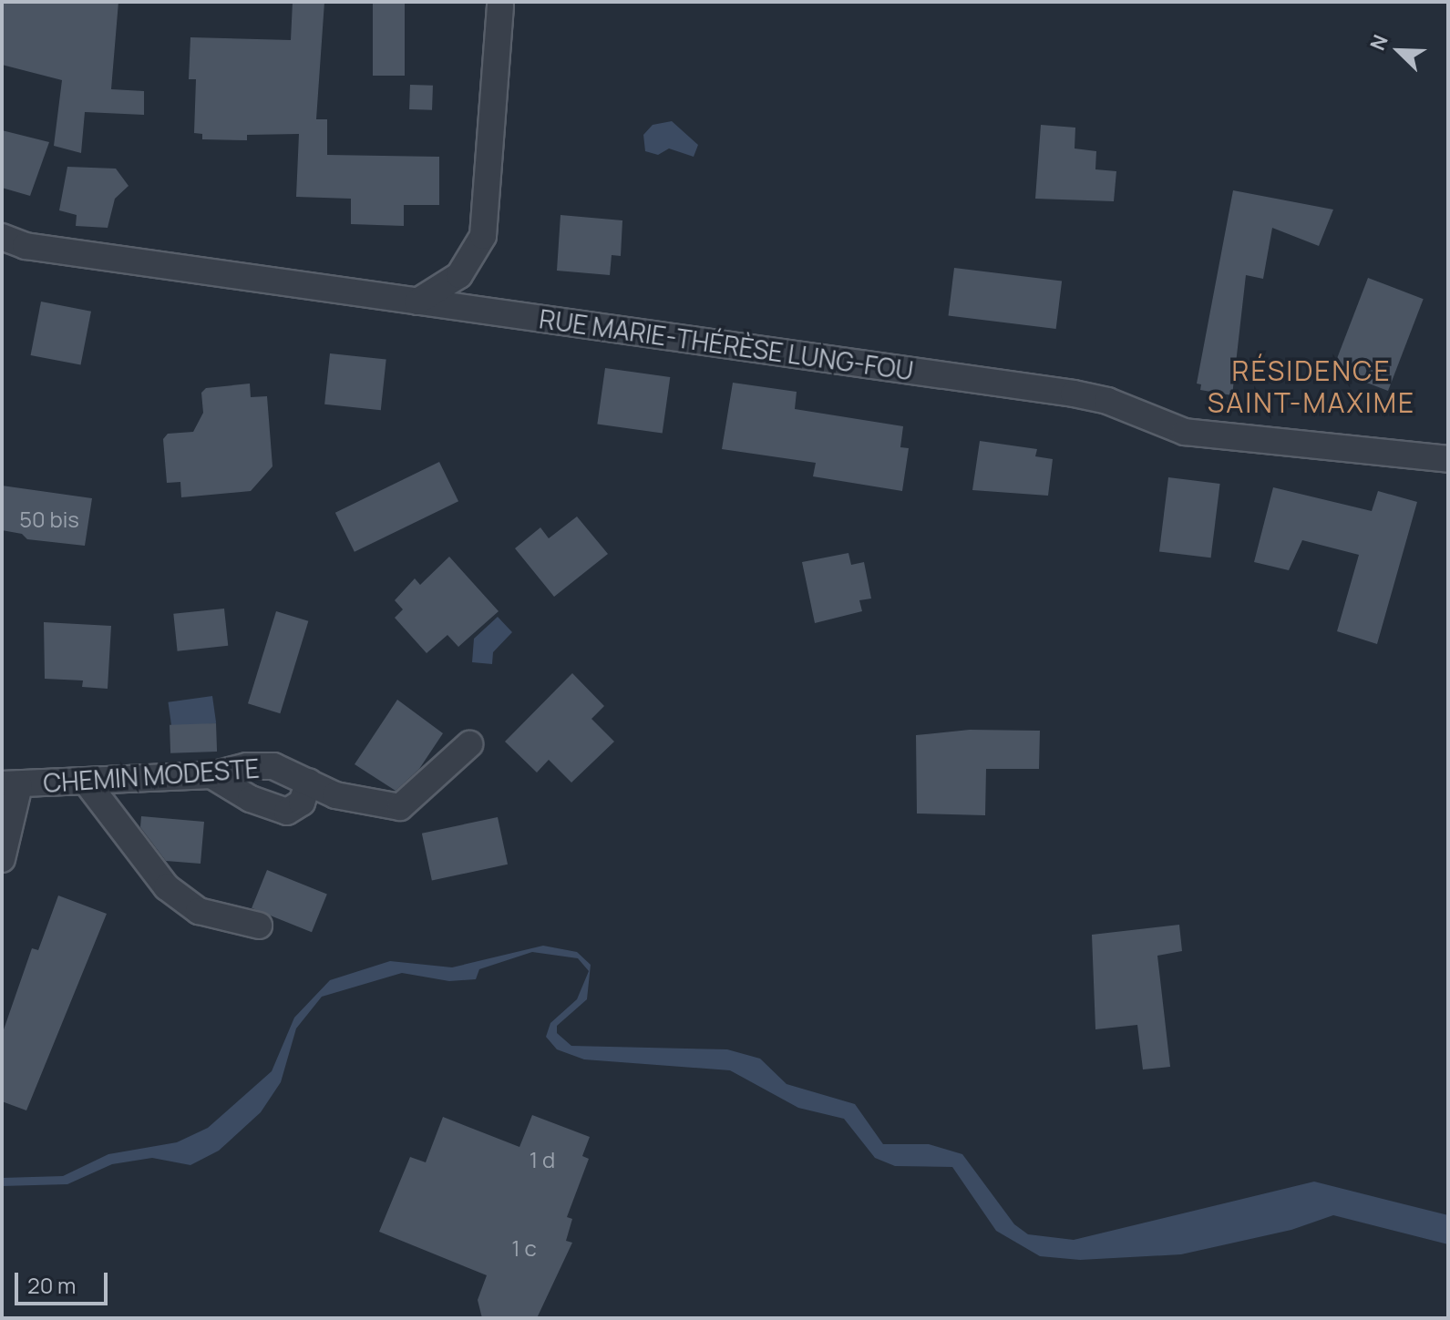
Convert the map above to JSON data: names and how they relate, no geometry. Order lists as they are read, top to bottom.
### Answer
{
  "streets": {
    "street": ["RUE MARIE-THÉRÈSE LUNG-FOU", "CHEMIN MODESTE"]
  },
  "districts": ["RÉSIDENCE SAINT-MAXIME"],
  "house_numbers": ["50 bis", "1 d", "1 c"],
  "scale_bar": "20 m",
  "north": "top left"
}
